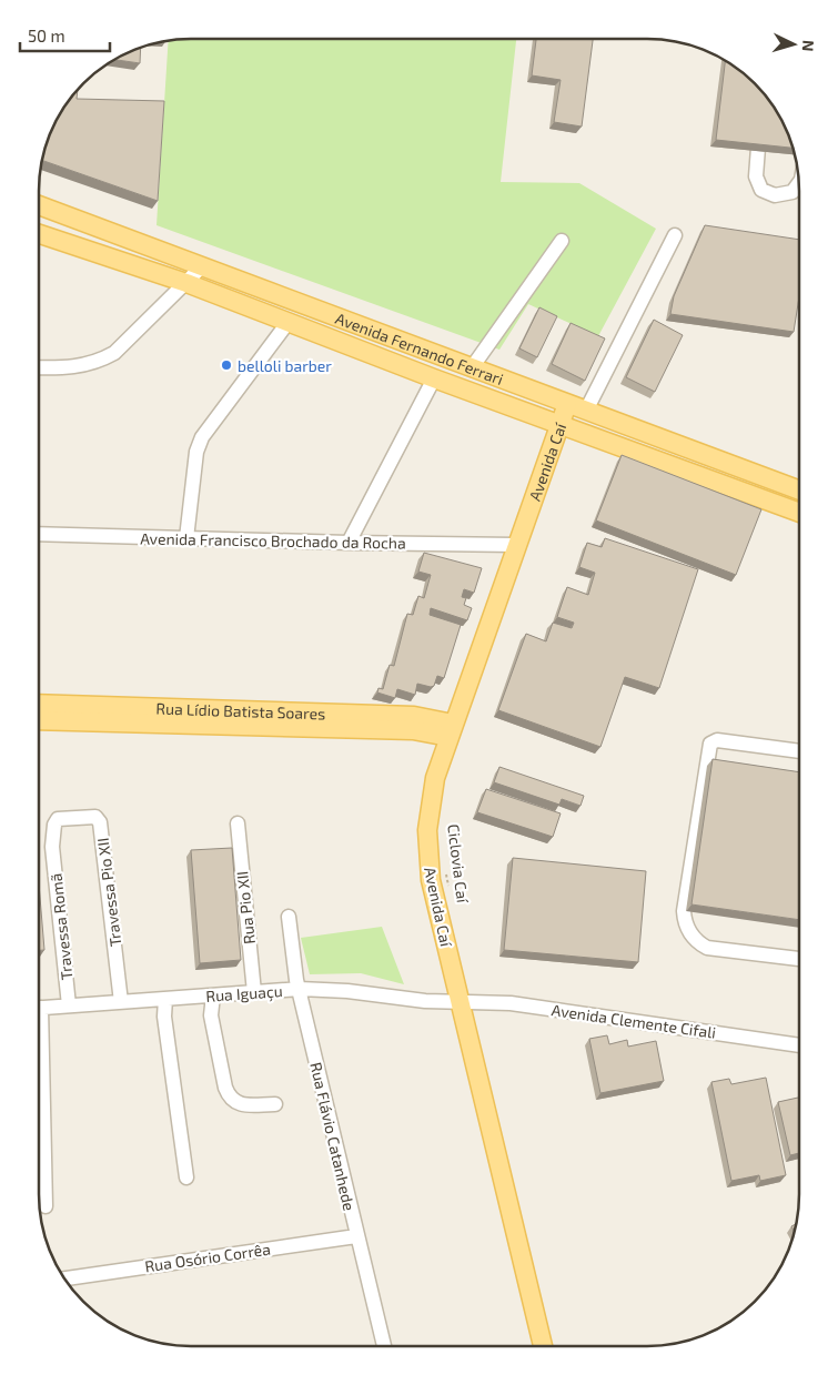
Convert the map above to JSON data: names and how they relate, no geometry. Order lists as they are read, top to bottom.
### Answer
{
  "streets": {
    "main road": ["Avenida Fernando Ferrari", "Avenida Caí", "Rua Lídio Batista Soares"],
    "street": [
      "Avenida Francisco Brochado da Rocha",
      "Travessa Pio XII",
      "Rua Pio XII",
      "Travessa Romã",
      "Rua Iguaçu",
      "Avenida Clemente Cifali",
      "Rua Flávio Catanhede",
      "Rua Osório Corrêa"
    ],
    "path": ["Ciclovia Caí"]
  },
  "crossings": [
    ["Avenida Fernando Ferrari", "Avenida Caí"],
    ["Avenida Caí", "Avenida Francisco Brochado da Rocha"],
    ["Avenida Caí", "Rua Lídio Batista Soares"],
    ["Avenida Caí", "Rua Iguaçu"],
    ["Avenida Caí", "Avenida Clemente Cifali"],
    ["Travessa Pio XII", "Travessa Romã"],
    ["Travessa Pio XII", "Rua Iguaçu"],
    ["Rua Pio XII", "Rua Iguaçu"],
    ["Travessa Romã", "Rua Iguaçu"],
    ["Rua Iguaçu", "Avenida Clemente Cifali"],
    ["Rua Iguaçu", "Rua Flávio Catanhede"],
    ["Rua Flávio Catanhede", "Rua Osório Corrêa"]
  ],
  "places": ["belloli barber"],
  "scale_bar": "50 m",
  "north": "right"
}
